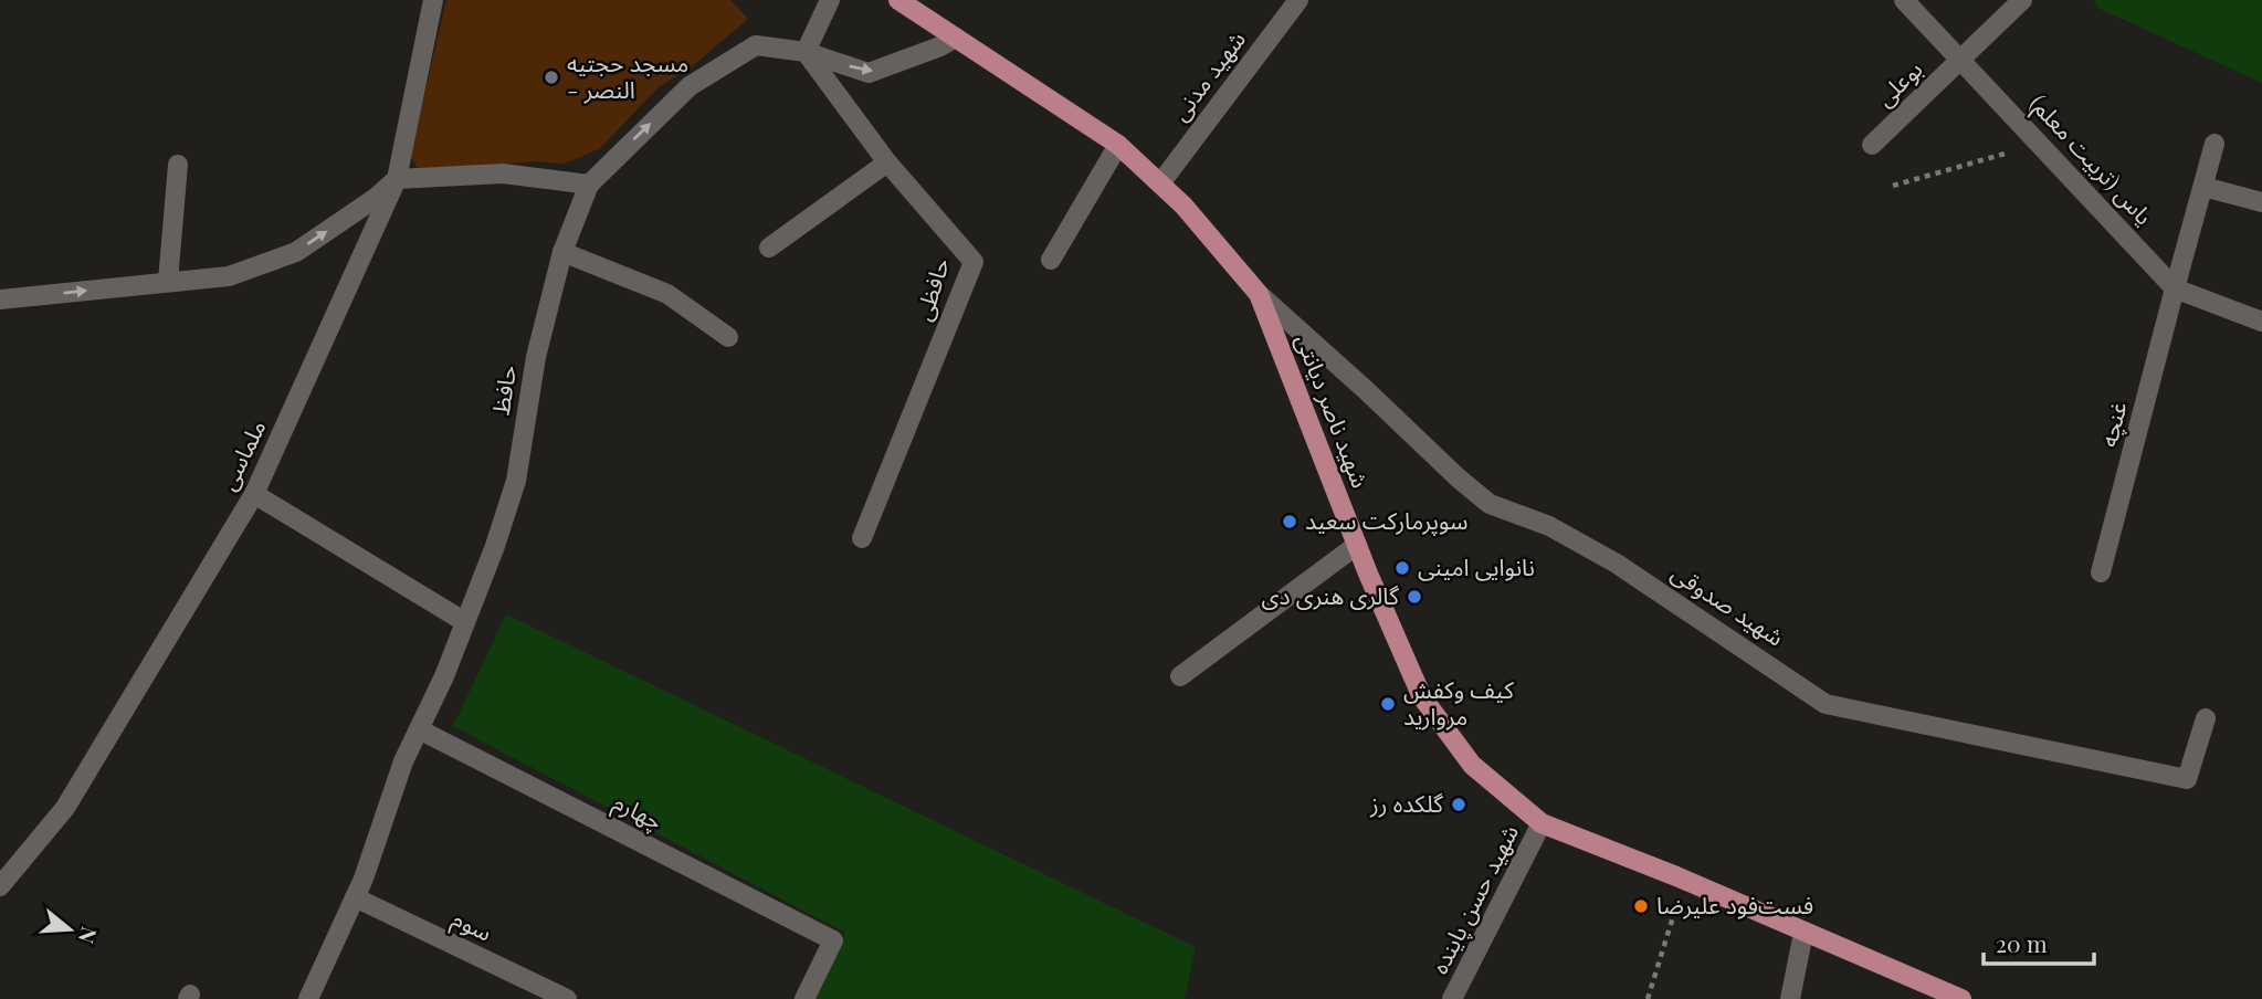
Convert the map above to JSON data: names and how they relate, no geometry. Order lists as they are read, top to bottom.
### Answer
{
  "streets": {
    "main road": ["شهید ناصر دیانتی"],
    "street": [
      "شهید مدنی",
      "بوعلی",
      "یاس (تربیت معلم)",
      "حافظی",
      "حافظ",
      "غنچه",
      "ملماسی",
      "شهید صدوقی",
      "چهارم",
      "شهید حسن پاینده",
      "سوم"
    ]
  },
  "crossings": [
    ["شهید مدنی", "شهید ناصر دیانتی"],
    ["بوعلی", "یاس (تربیت معلم)"],
    ["یاس (تربیت معلم)", "غنچه"],
    ["حافظی", "حافظ"],
    ["حافظ", "شهید ناصر دیانتی"],
    ["حافظ", "چهارم"],
    ["حافظ", "سوم"],
    ["شهید ناصر دیانتی", "شهید صدوقی"],
    ["شهید ناصر دیانتی", "شهید حسن پاینده"]
  ],
  "places": [
    "مسجد حجتیه - النصر",
    "سوپرمارکت سعید",
    "نانوایی امینی",
    "گالری هنری دی",
    "کیف و‌کفش مروارید",
    "گلکده رز",
    "فست‌فود علیرضا"
  ],
  "scale_bar": "20 m",
  "north": "right"
}
